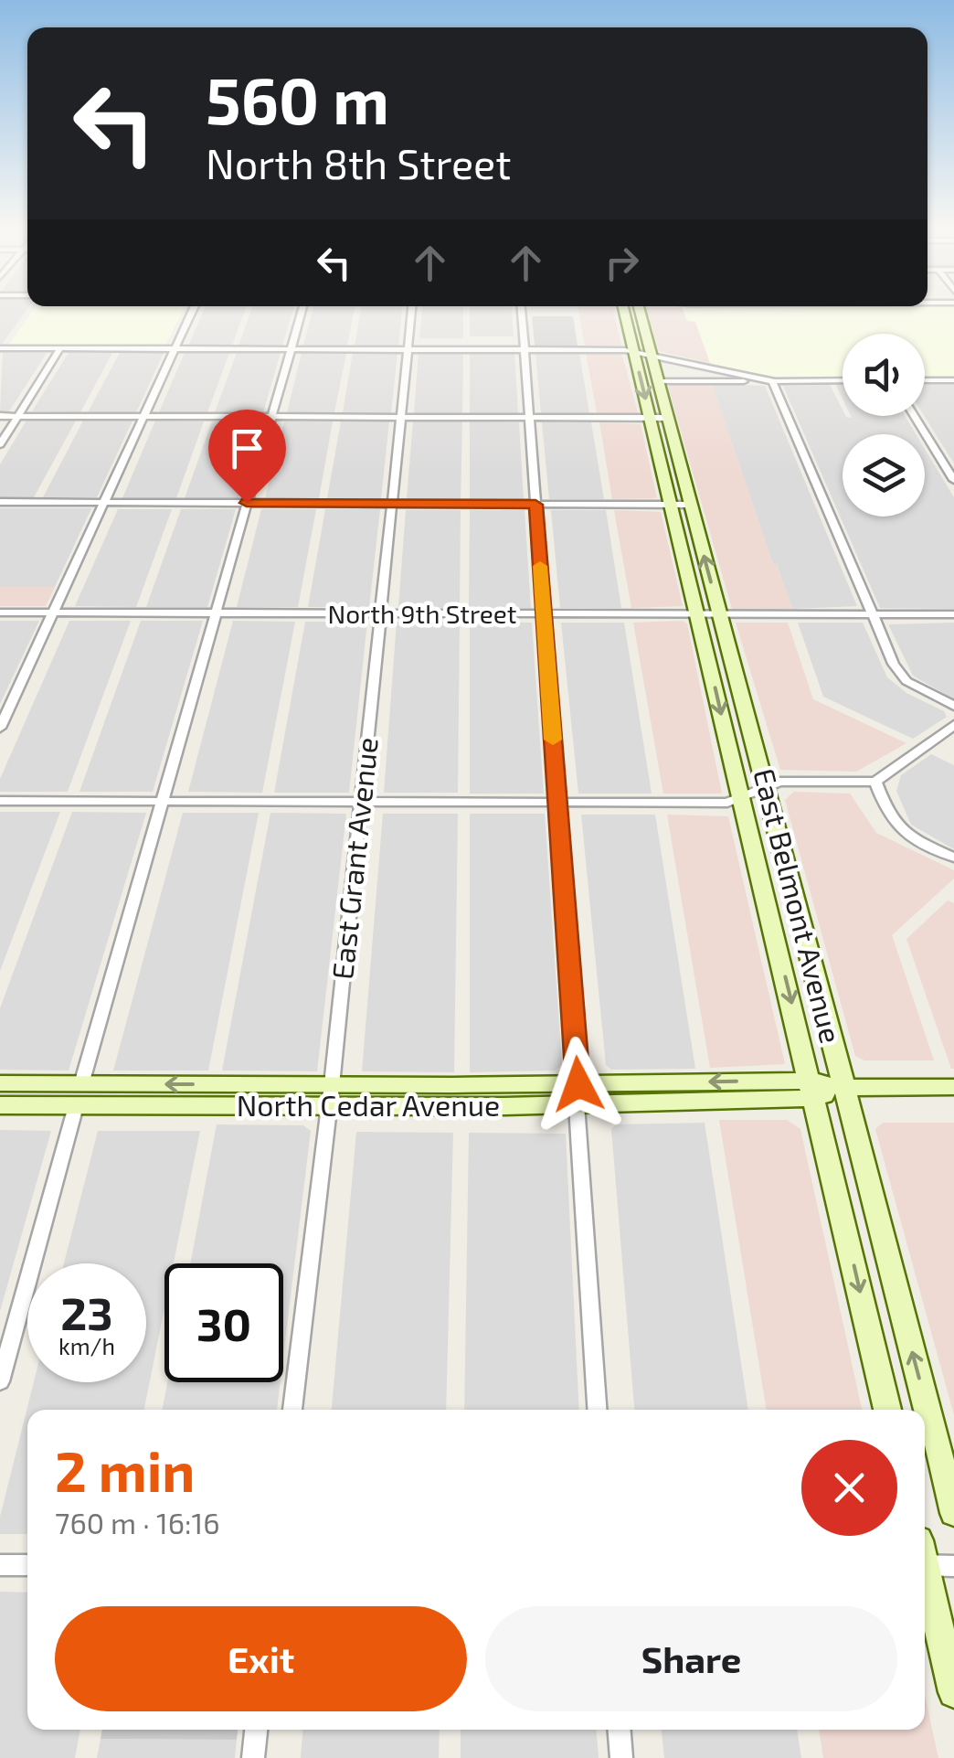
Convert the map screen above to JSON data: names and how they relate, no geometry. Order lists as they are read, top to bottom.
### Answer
{
  "streets": {
    "main road": ["East Belmont Avenue", "North Cedar Avenue"],
    "street": ["North 9th Street", "East Grant Avenue"]
  },
  "crossings": [
    ["North 9th Street", "East Grant Avenue"],
    ["North 9th Street", "East Belmont Avenue"],
    ["East Grant Avenue", "North Cedar Avenue"],
    ["East Belmont Avenue", "North Cedar Avenue"]
  ],
  "page": {
    "turn": ["560 m", "North 8th Street"],
    "speed": "23 km/h",
    "limit": "30",
    "heading": ["2 min", "760 m · 16:16"],
    "buttons": ["Exit", "Share"]
  }
}
